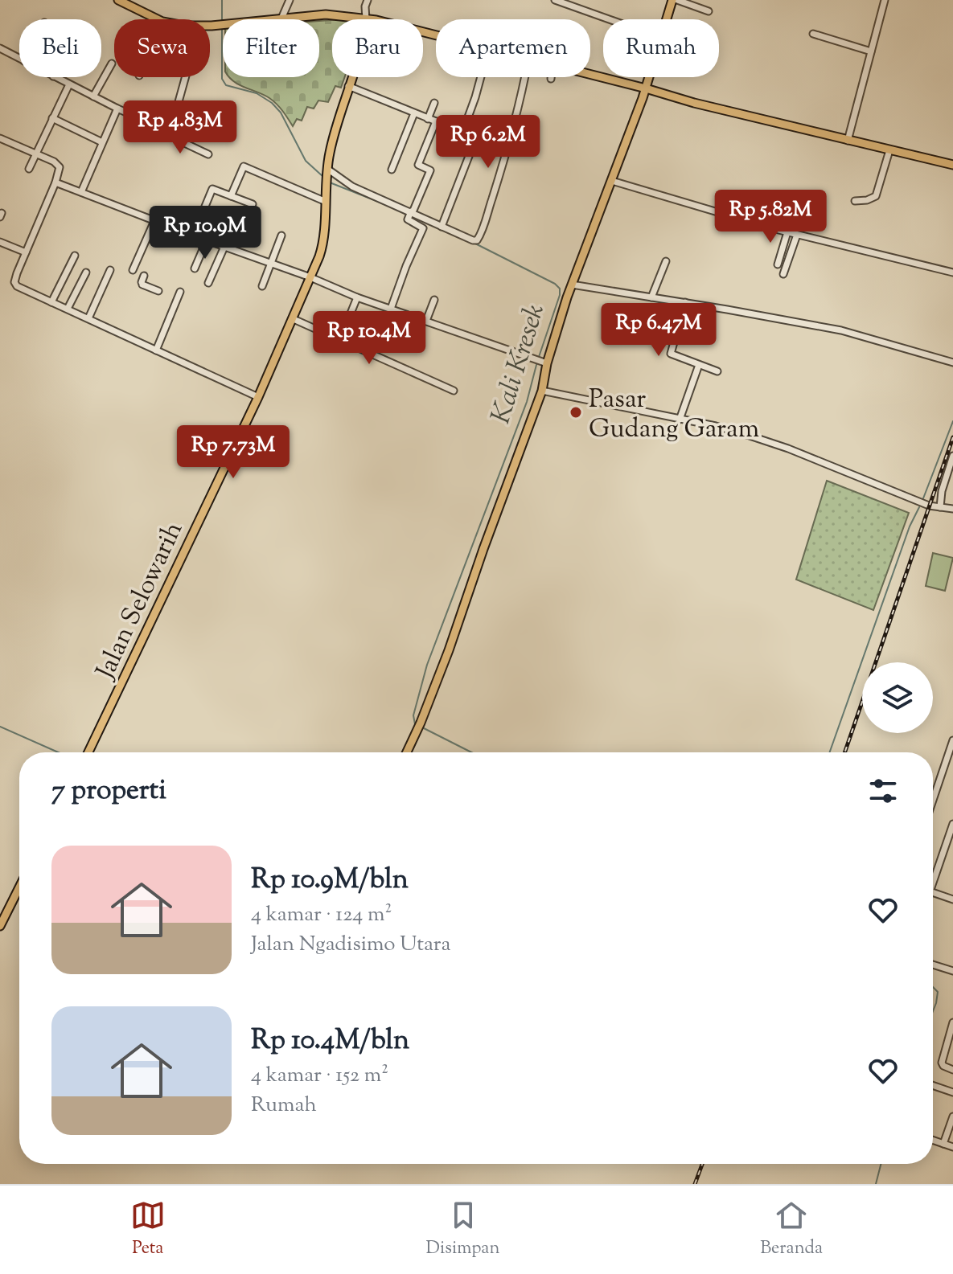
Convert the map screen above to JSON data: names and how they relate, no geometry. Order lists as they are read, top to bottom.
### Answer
{
  "streets": {
    "main road": ["Jalan Selowarih"]
  },
  "water": ["Kali Kresek"],
  "places": ["Pasar Gudang Garam"],
  "page": {
    "chip": [
      "Beli",
      "Sewa",
      "Filter",
      "Baru",
      "Apartemen",
      "Rumah"
    ],
    "price": [
      "Rp 4.83M",
      "Rp 6.2M",
      "Rp 5.82M",
      "Rp 10.9M",
      "Rp 6.47M",
      "Rp 10.4M",
      "Rp 7.73M"
    ],
    "heading": "7 properti",
    "list": [
      {
        "name": "Rp 10.9M/bln",
        "note": "4 kamar · 124 m² · Jalan Ngadisimo Utara"
      },
      {
        "name": "Rp 10.4M/bln",
        "note": "4 kamar · 152 m² · Rumah"
      }
    ],
    "tabs": ["Peta", "Disimpan", "Beranda"]
  }
}
